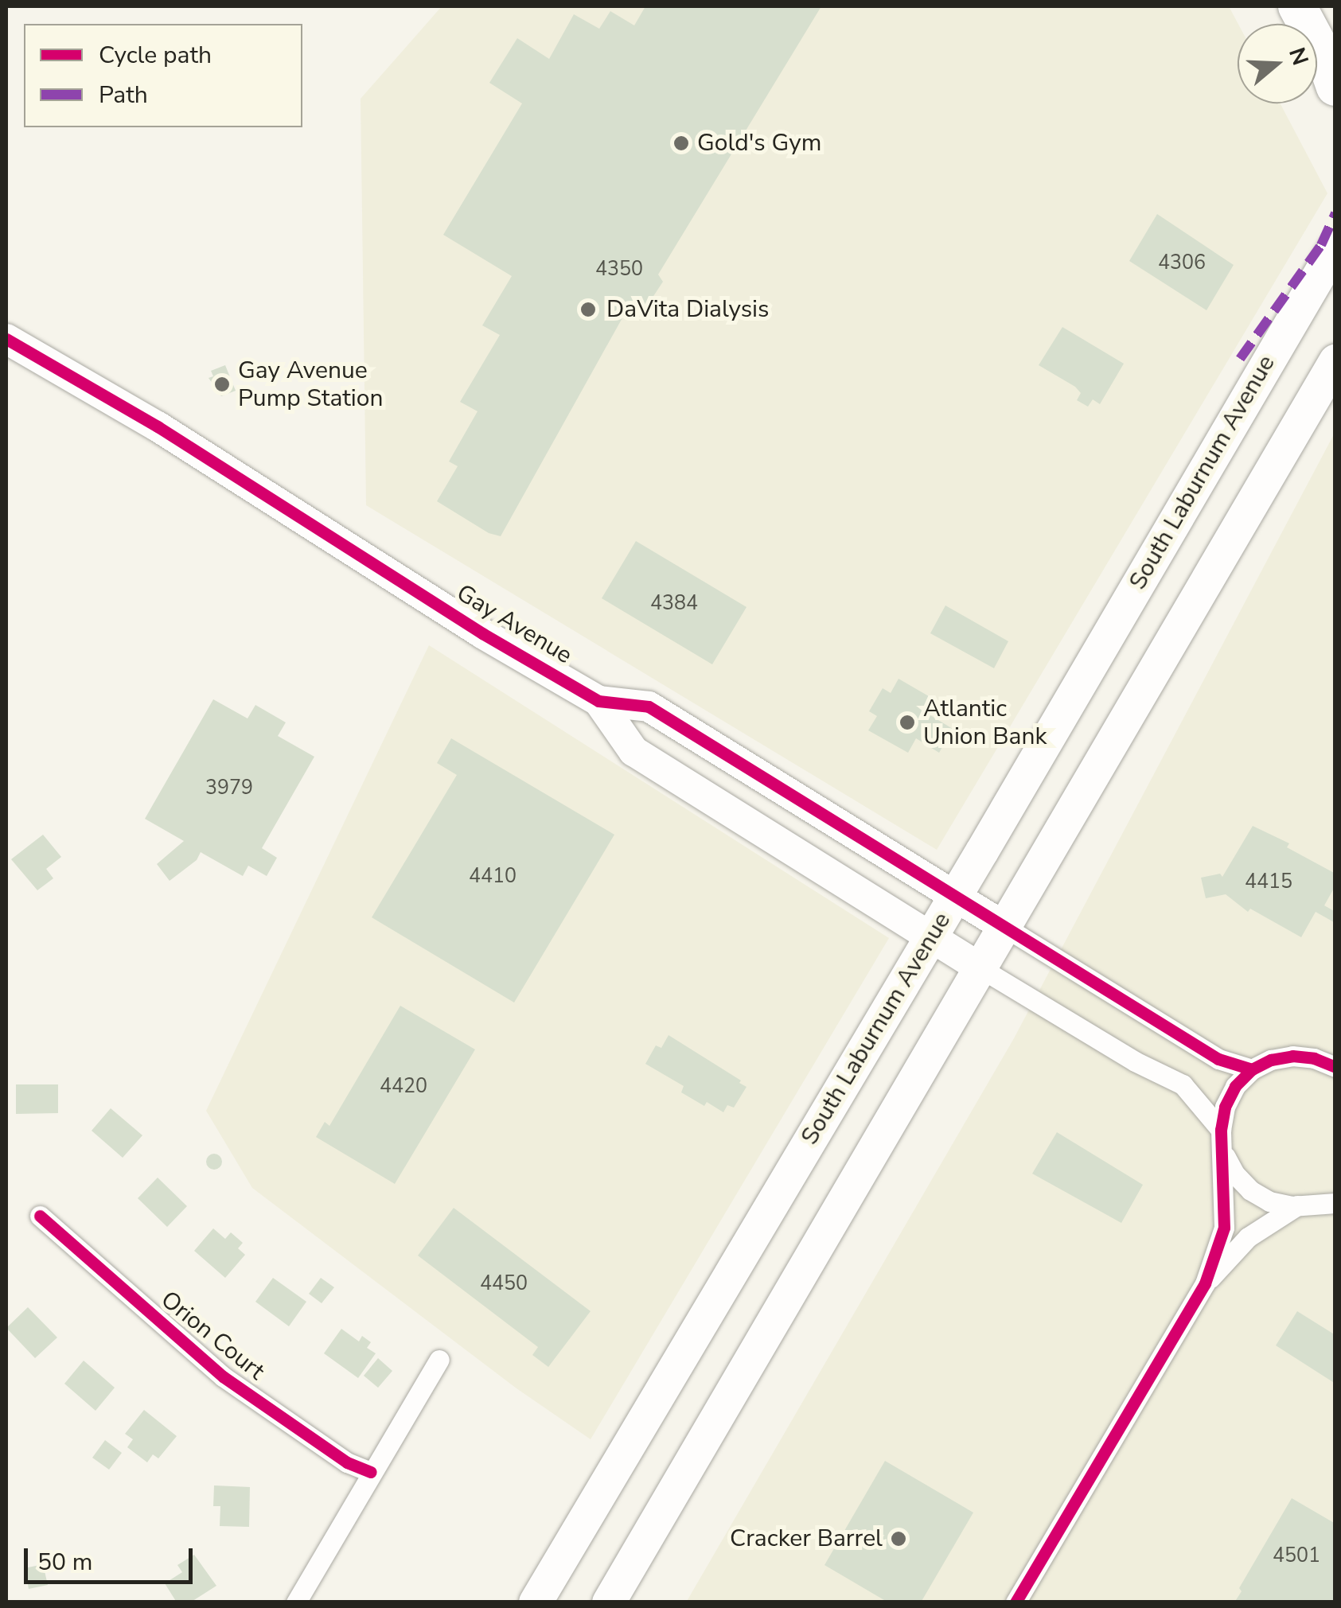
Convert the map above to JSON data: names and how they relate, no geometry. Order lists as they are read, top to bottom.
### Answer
{
  "streets": {
    "main road": ["South Laburnum Avenue"],
    "street": ["Gay Avenue", "Orion Court"]
  },
  "crossings": [
    ["South Laburnum Avenue", "Gay Avenue"]
  ],
  "places": [
    "Gold's Gym",
    "DaVita Dialysis",
    "Gay Avenue Pump Station",
    "Atlantic Union Bank",
    "Cracker Barrel"
  ],
  "house_numbers": [
    "4306",
    "4350",
    "4384",
    "3979",
    "4410",
    "4415",
    "4420",
    "4450",
    "4501"
  ],
  "legend": ["Cycle path", "Path"],
  "scale_bar": "50 m",
  "north": "right"
}
